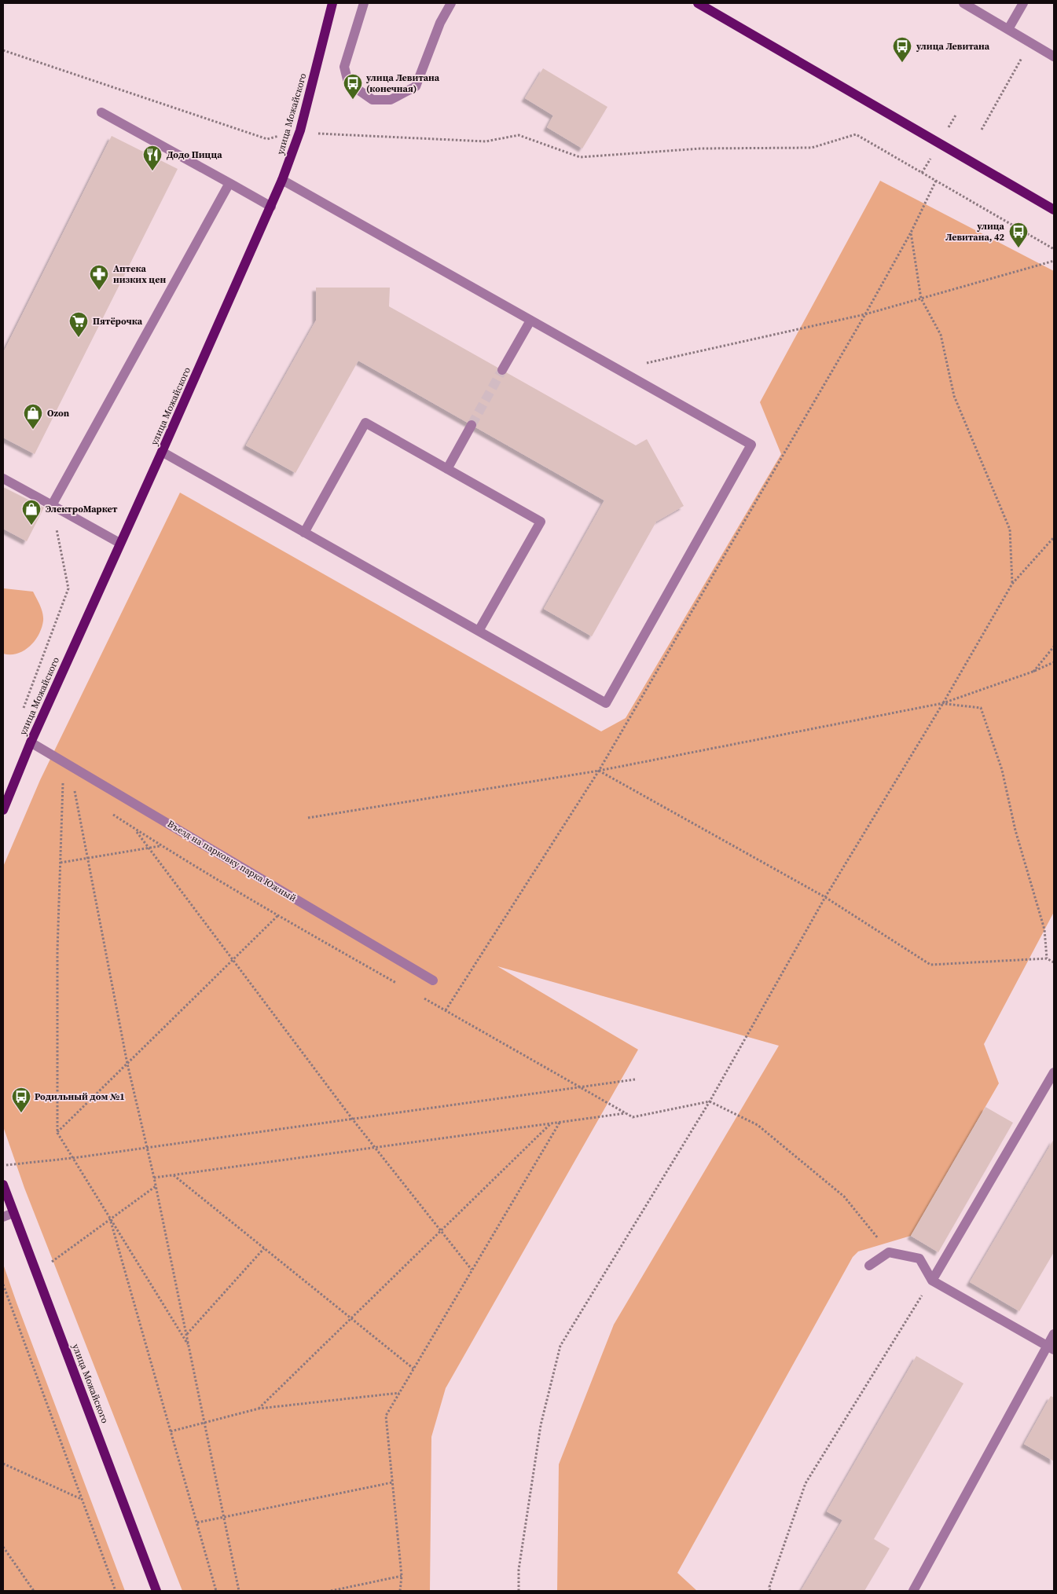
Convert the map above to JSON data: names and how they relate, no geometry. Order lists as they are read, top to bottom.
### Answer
{
  "streets": {
    "main road": ["улица Можайского"],
    "street": ["Въезд на парковку парка Южный"]
  },
  "crossings": [
    ["улица Можайского", "Въезд на парковку парка Южный"]
  ],
  "places": {
    "bus stop": [
      "улица Левитана",
      "улица Левитана (конечная)",
      "улица Левитана, 42",
      "Родильный дом №1"
    ],
    "restaurant": ["Додо Пицца"],
    "pharmacy": ["Аптека низких цен"],
    "supermarket": ["Пятёрочка"],
    "shop": ["Ozon", "ЭлектроМаркет"]
  }
}
